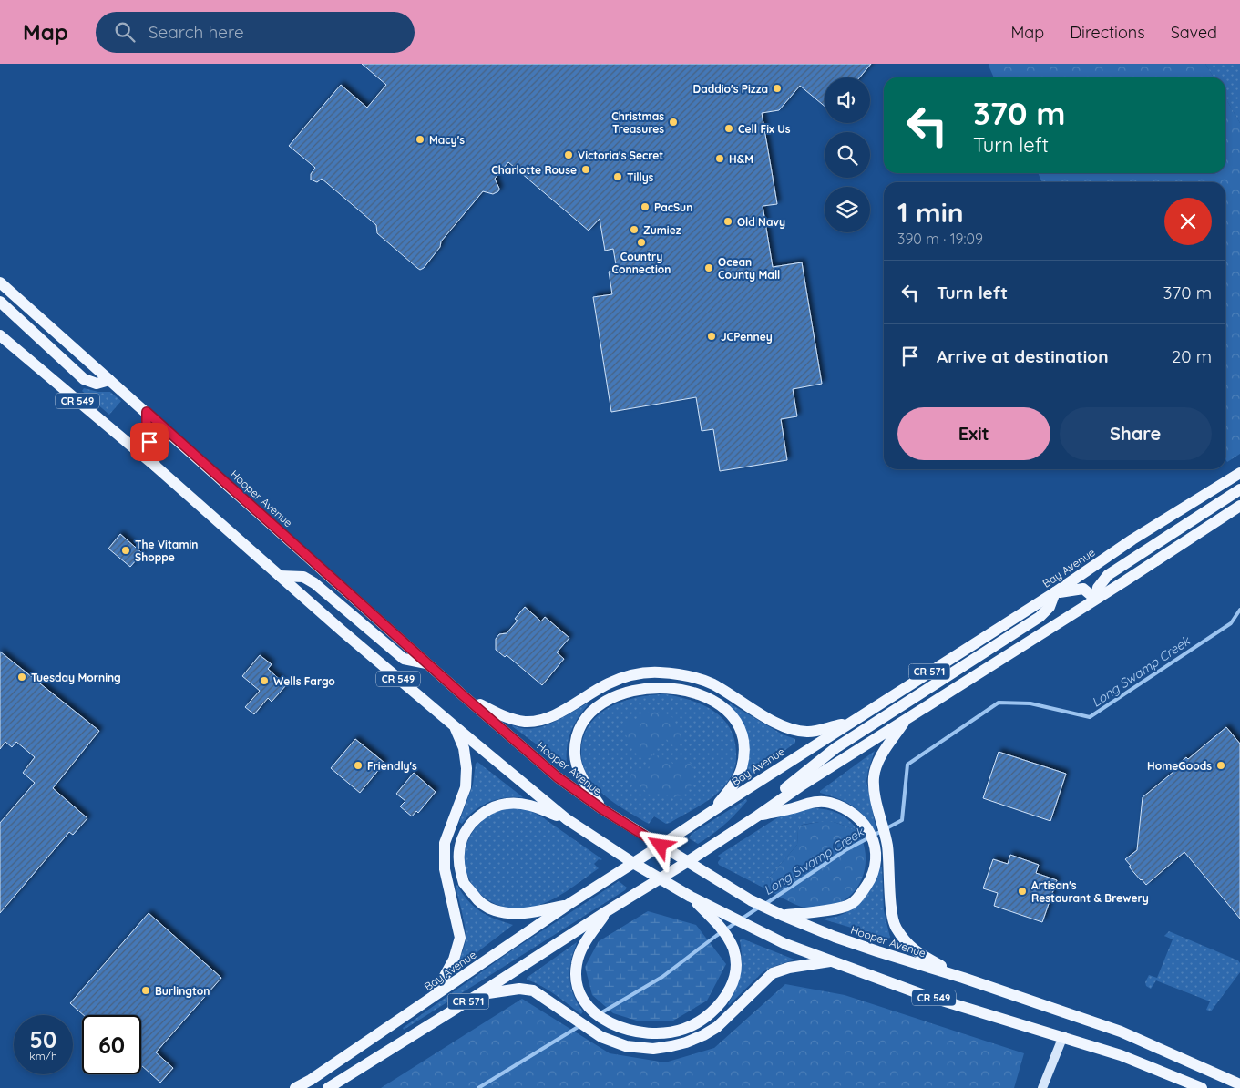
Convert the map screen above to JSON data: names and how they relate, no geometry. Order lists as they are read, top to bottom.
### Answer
{
  "streets": {
    "main road": [
      "CR 549",
      "Hooper Avenue",
      "Bay Avenue",
      "CR 571"
    ]
  },
  "crossings": [
    ["CR 549", "Bay Avenue"],
    ["CR 549", "CR 571"],
    ["Hooper Avenue", "Bay Avenue"],
    ["Hooper Avenue", "CR 571"]
  ],
  "water": ["Long Swamp Creek"],
  "places": [
    "Daddio's Pizza",
    "Christmas Treasures",
    "Cell Fix Us",
    "Macy's",
    "Victoria's Secret",
    "H&M",
    "Charlotte Rouse",
    "Tillys",
    "PacSun",
    "Old Navy",
    "Zumiez",
    "Country Connection",
    "Ocean County Mall",
    "JCPenney",
    "The Vitamin Shoppe",
    "Tuesday Morning",
    "Wells Fargo",
    "Friendly's",
    "HomeGoods",
    "Artisan's Restaurant & Brewery",
    "Burlington"
  ],
  "page": {
    "header": "Map",
    "search": "Search here",
    "nav": ["Map", "Directions", "Saved"],
    "turn": ["370 m", "Turn left"],
    "heading": ["1 min", "390 m · 19:09"],
    "list": [
      {
        "name": "Turn left",
        "value": "370 m"
      },
      {
        "name": "Arrive at destination",
        "value": "20 m"
      }
    ],
    "buttons": ["Exit", "Share"],
    "speed": "50 km/h",
    "limit": "60"
  }
}
